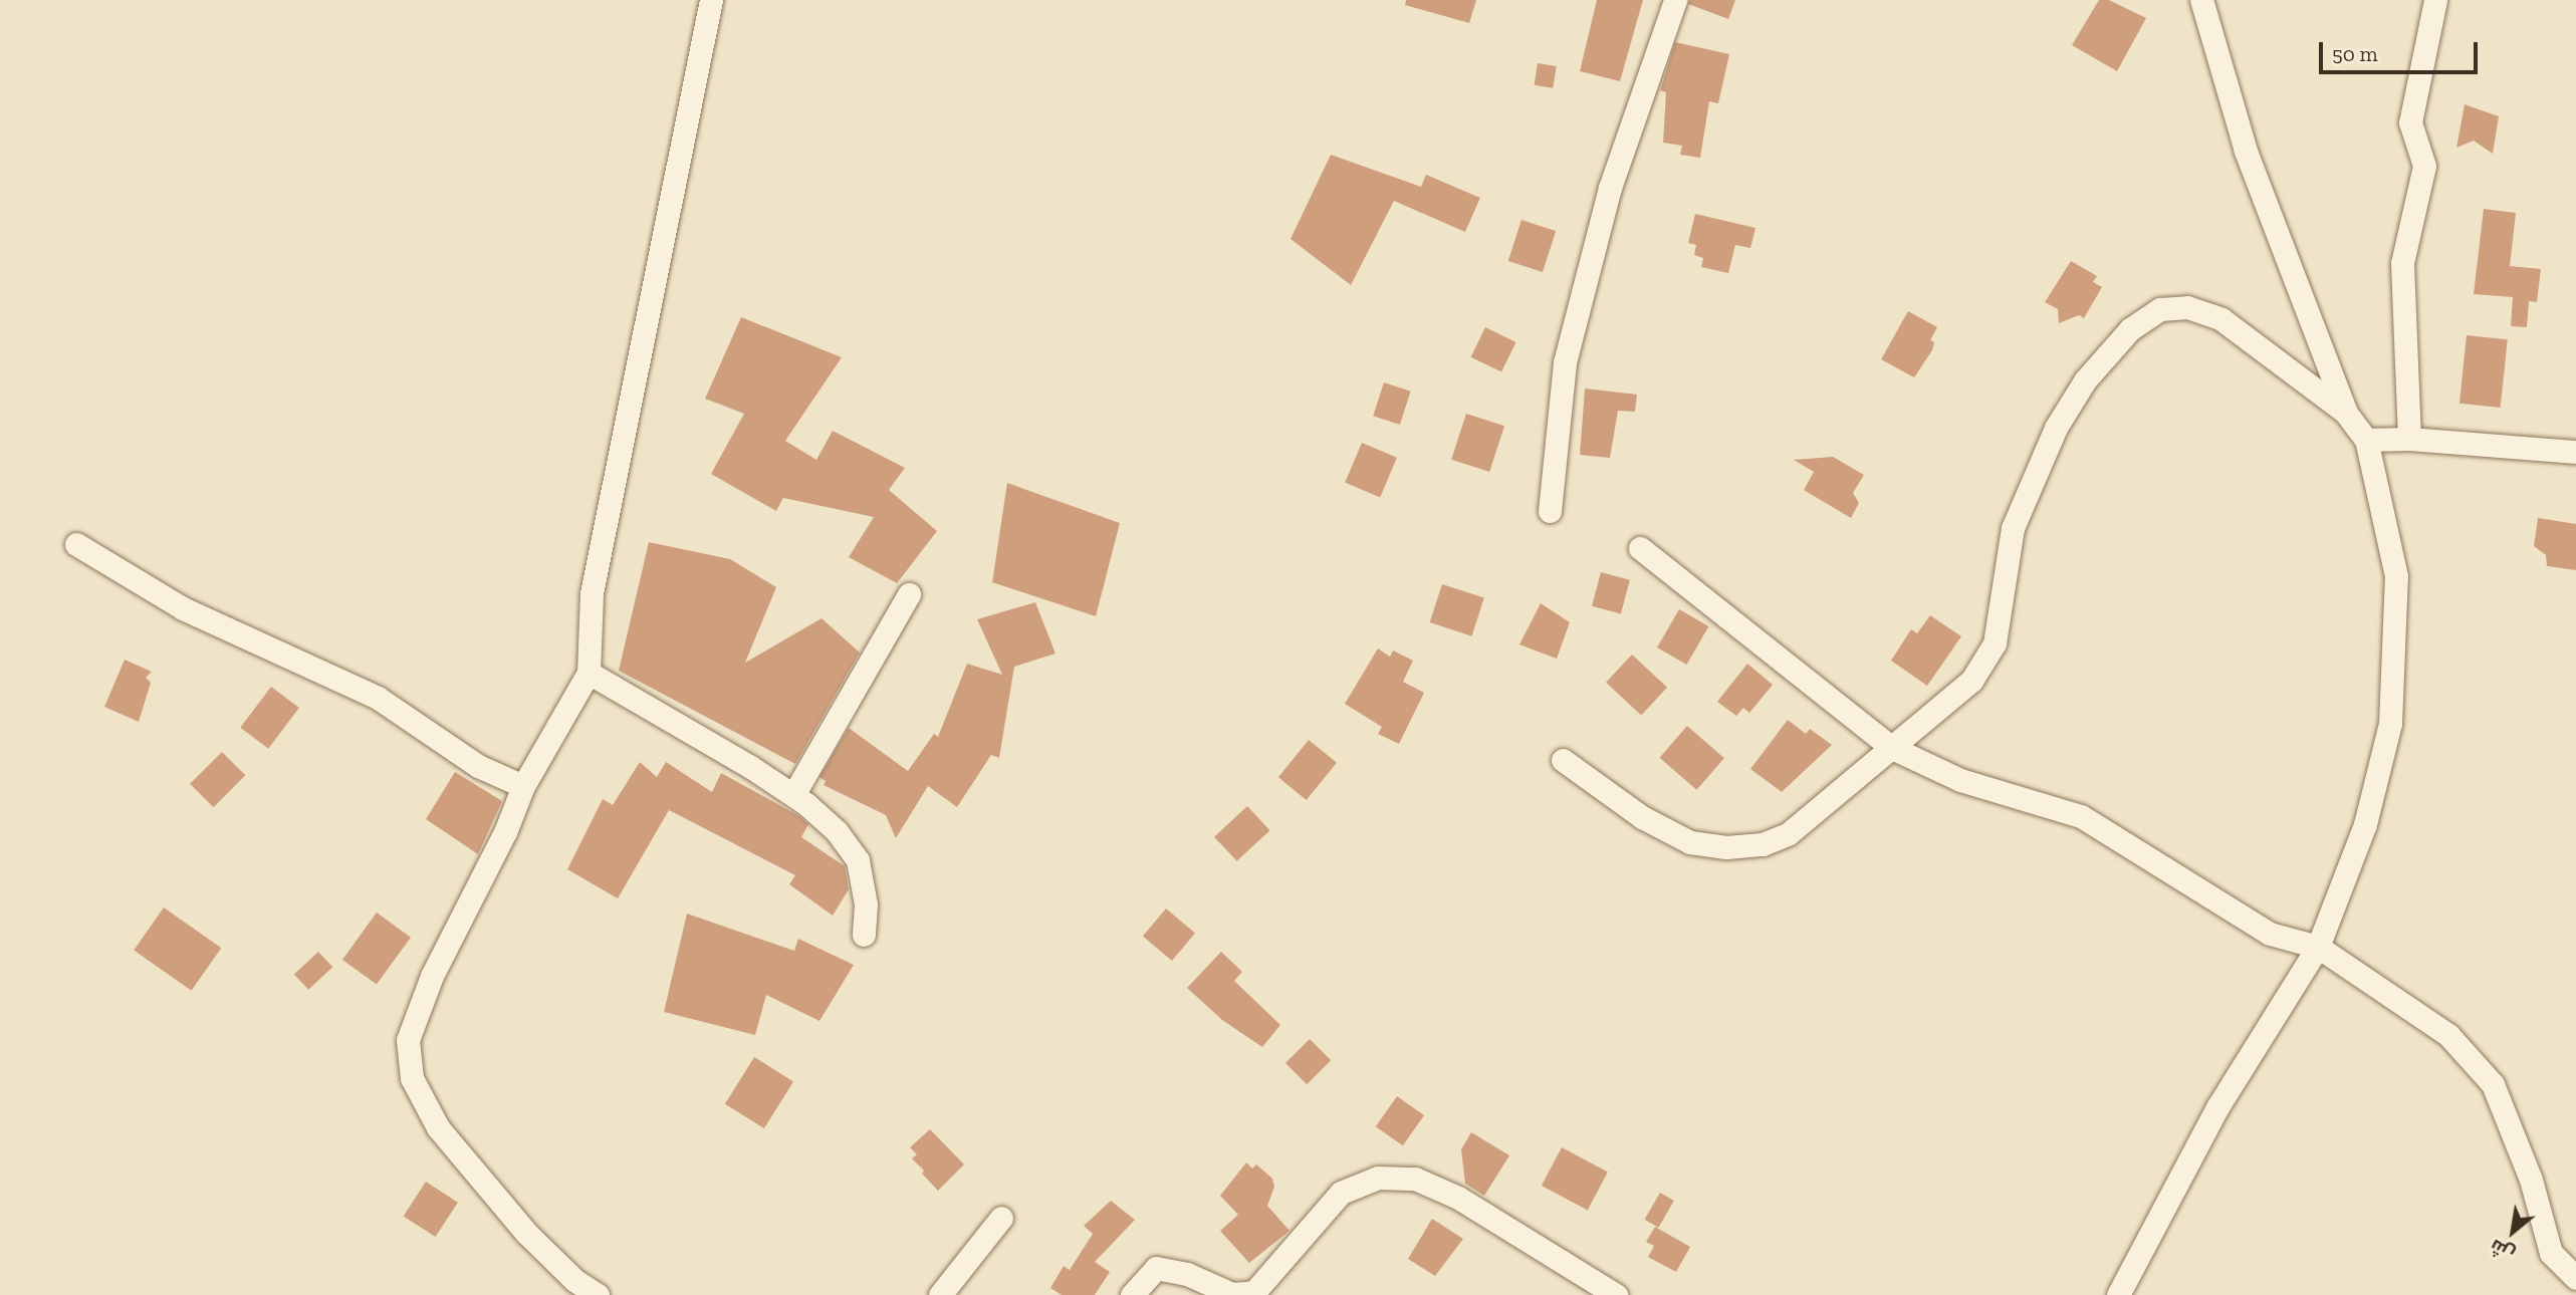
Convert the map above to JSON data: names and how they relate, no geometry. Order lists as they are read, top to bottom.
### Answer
{
  "scale_bar": "50 m",
  "north": "bottom left"
}
